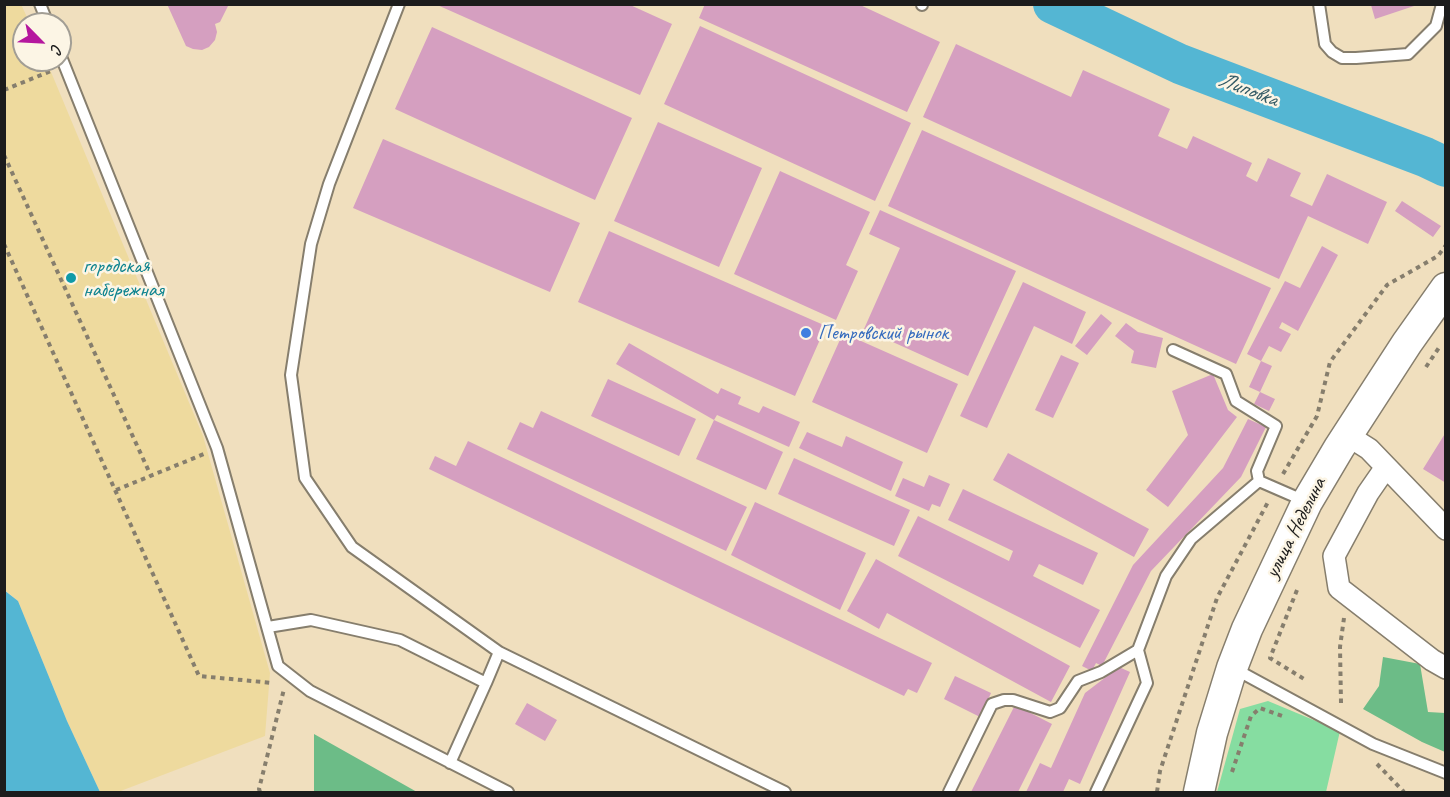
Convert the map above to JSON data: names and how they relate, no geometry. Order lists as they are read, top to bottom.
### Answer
{
  "streets": {
    "main road": ["улица Неделина"]
  },
  "water": ["Липовка"],
  "places": ["городская набережная", "Петровский рынок"],
  "north": "bottom right"
}
